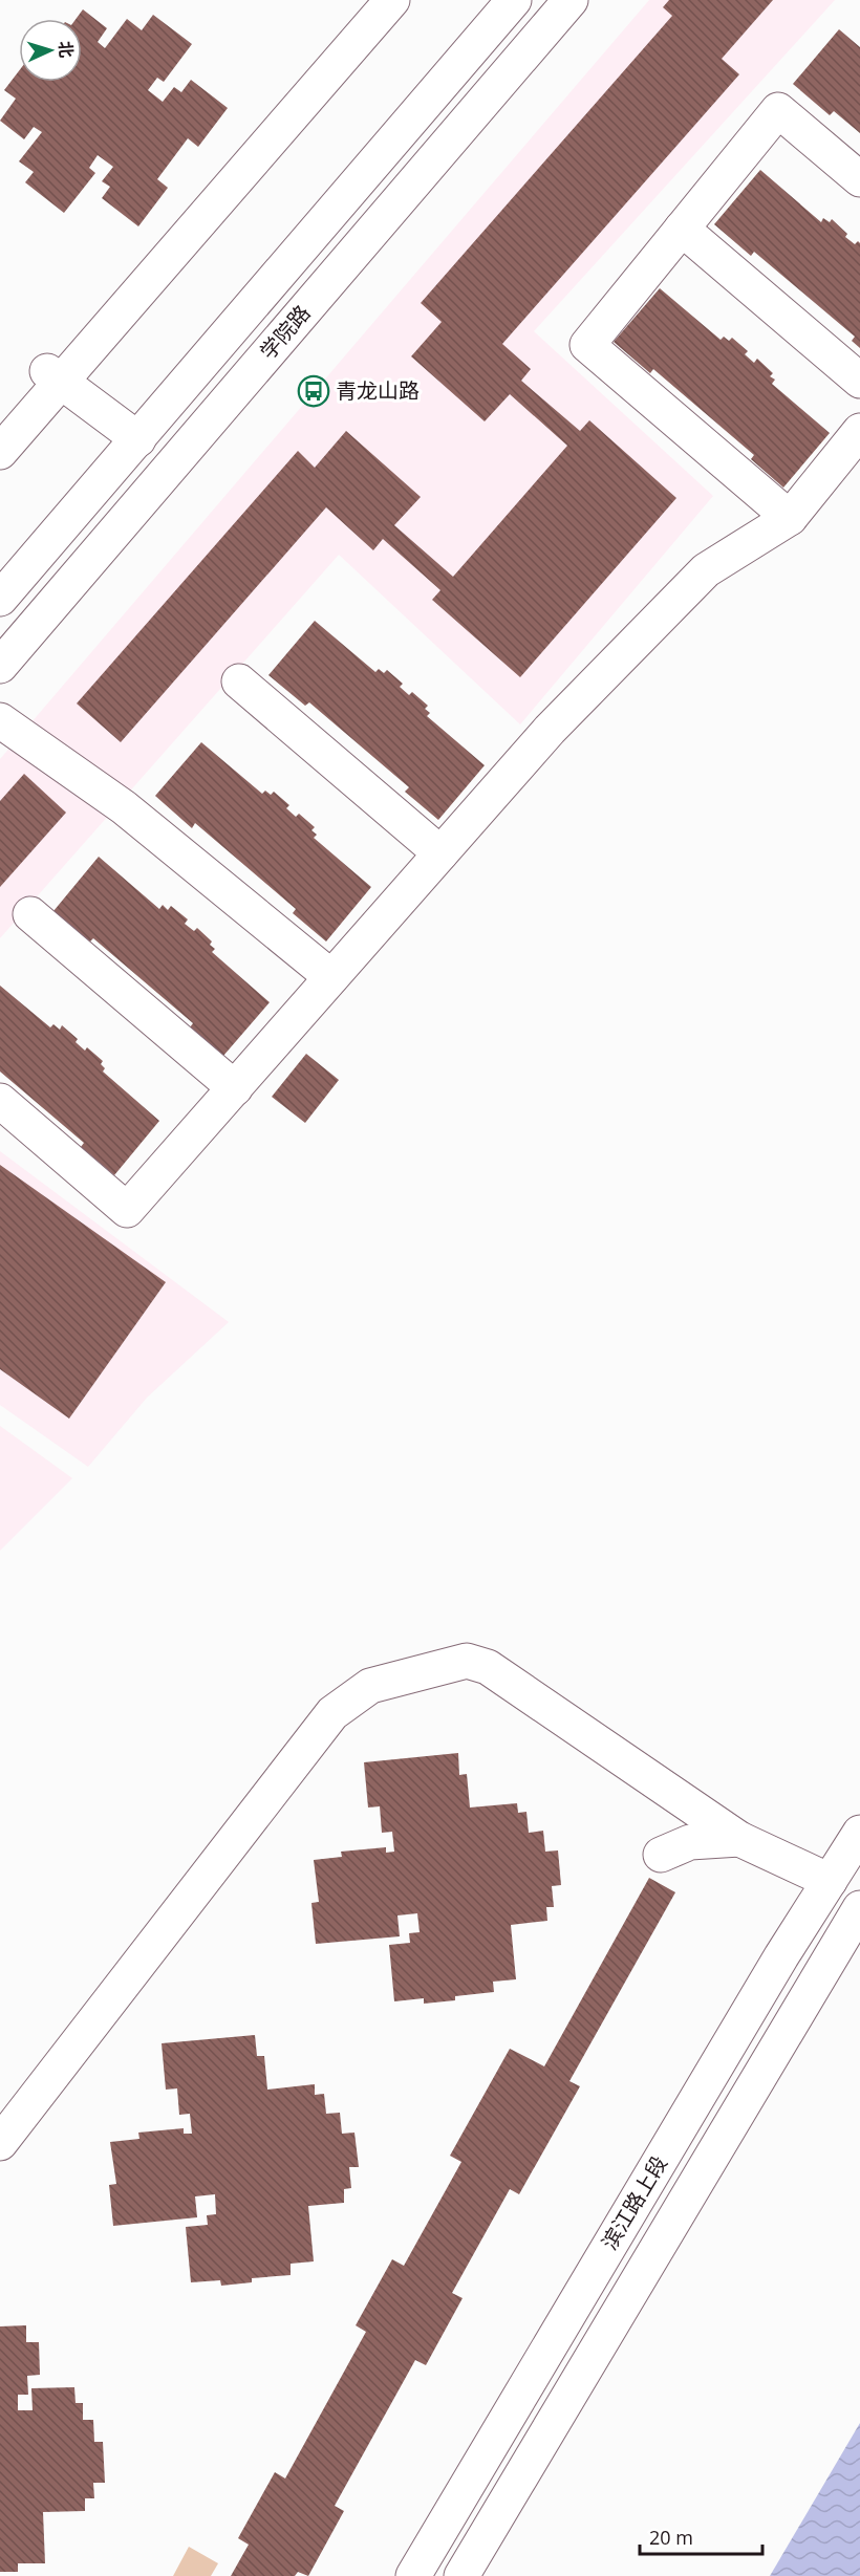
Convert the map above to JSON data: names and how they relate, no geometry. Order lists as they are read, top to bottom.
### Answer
{
  "streets": {
    "street": ["学院路", "滨江路上段"]
  },
  "places": {
    "bus stop": ["青龙山路"]
  },
  "scale_bar": "20 m",
  "north": "right"
}
